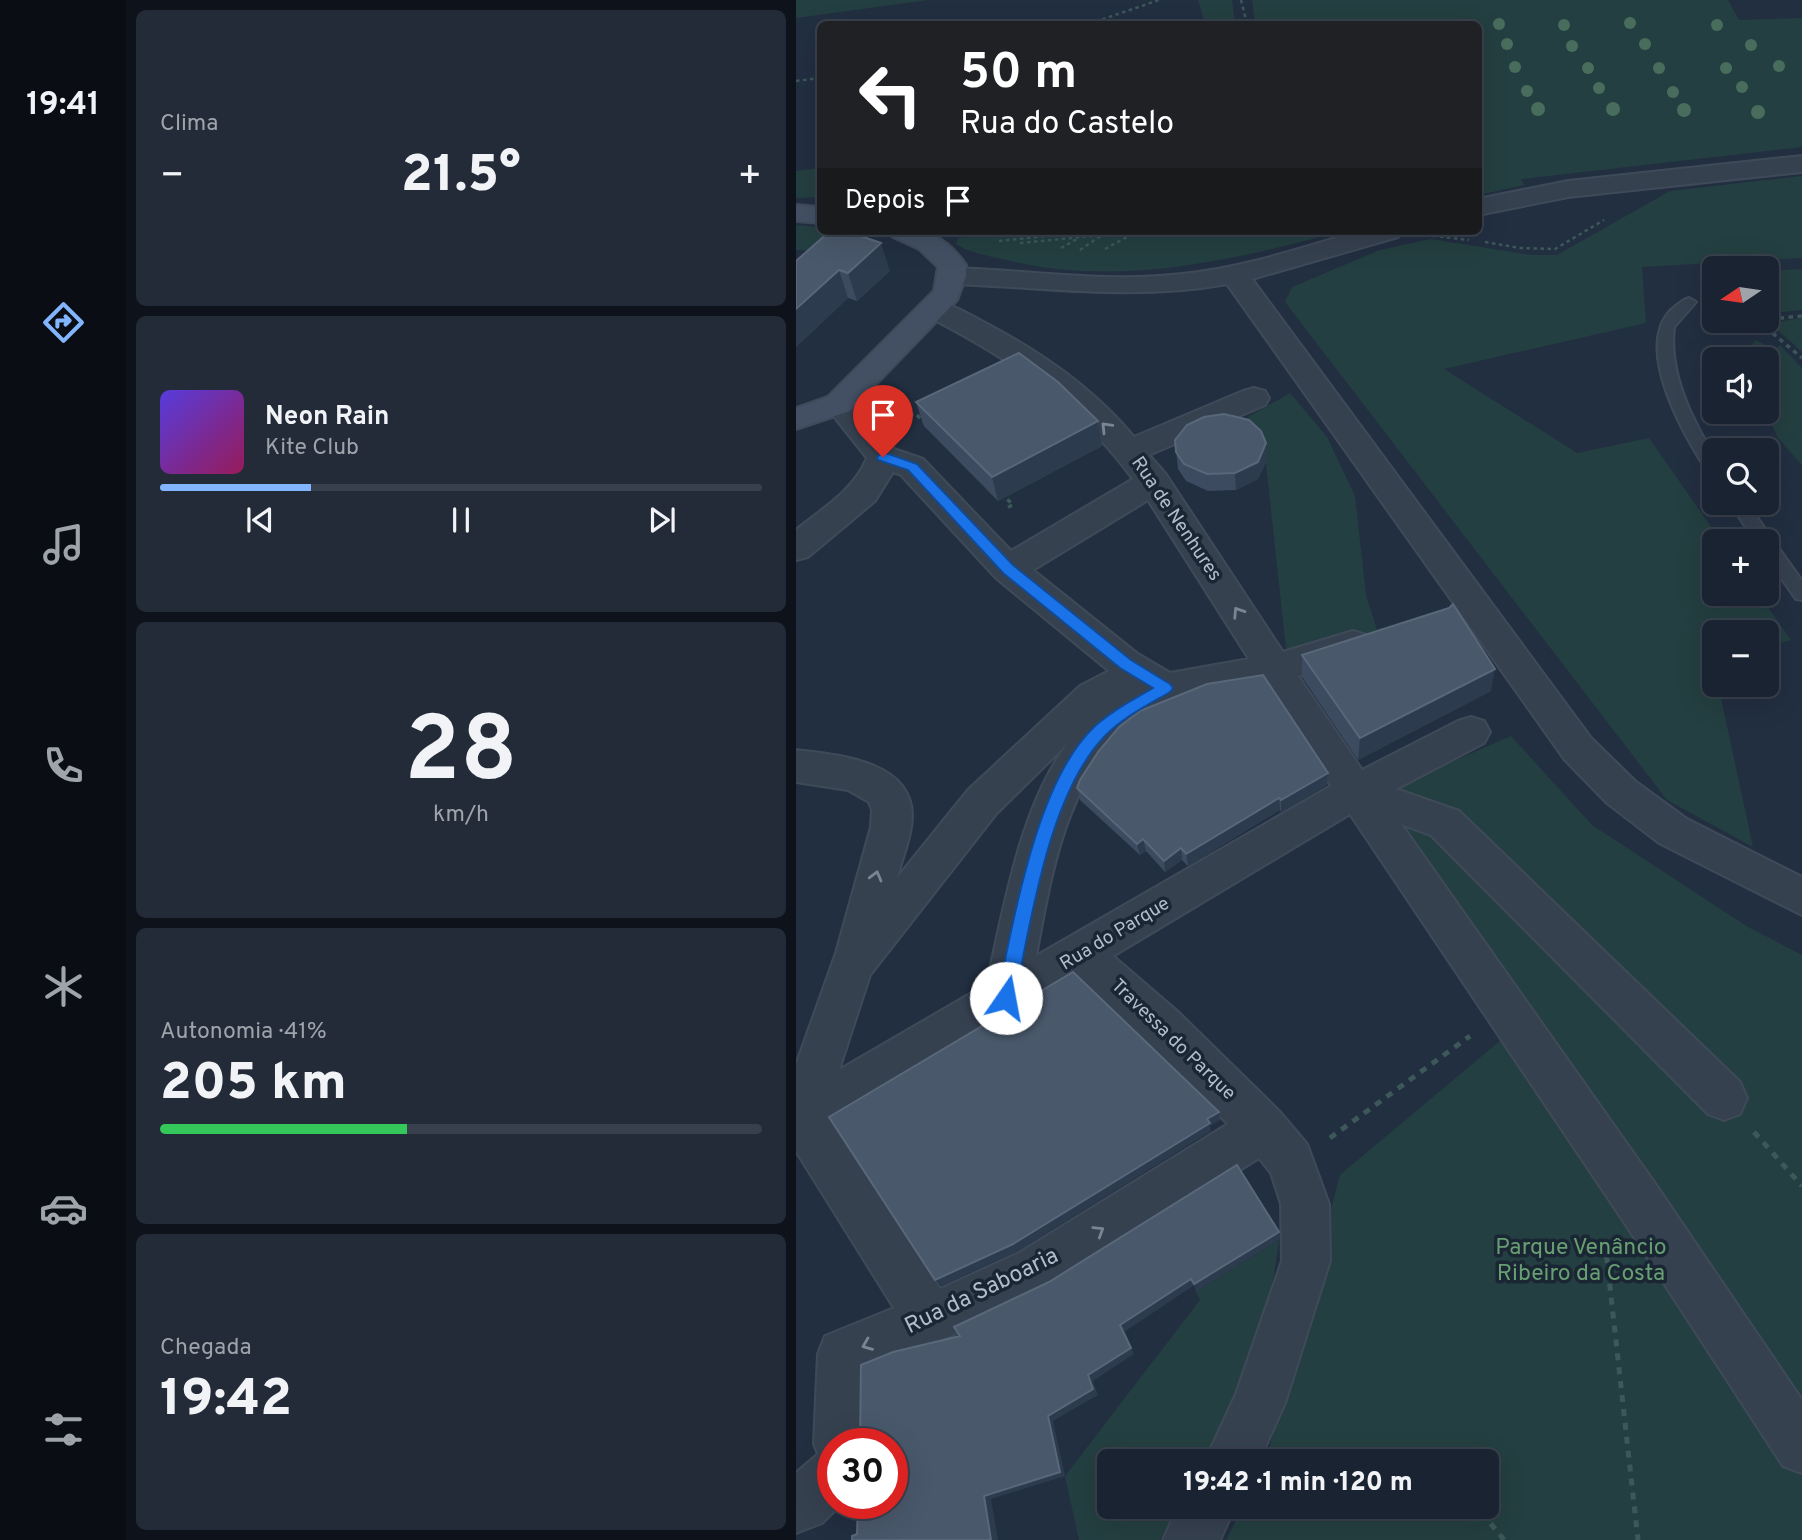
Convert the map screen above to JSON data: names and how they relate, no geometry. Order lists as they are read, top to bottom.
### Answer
{
  "streets": {
    "street": [
      "Rua de Nenhures",
      "Rua do Parque",
      "Travessa do Parque",
      "Rua da Saboaria"
    ]
  },
  "crossings": [
    ["Rua de Nenhures", "Rua do Parque"],
    ["Rua do Parque", "Travessa do Parque"],
    ["Travessa do Parque", "Rua da Saboaria"]
  ],
  "parks": ["Parque Venâncio Ribeiro da Costa"],
  "north": "left",
  "page": {
    "tabs": "19:41",
    "tile": [
      "Clima",
      ["28", "km/h"],
      ["Autonomia · 41%", "205 km"],
      ["Chegada", "19:42"]
    ],
    "turn": ["50 m", "Rua do Castelo"],
    "heat": ["−", "21.5°", "+"],
    "then": "Depois",
    "map_buttons": ["+", "−"],
    "song": ["Neon Rain", "Kite Club"],
    "limit": "30",
    "trip": "19:42 · 1 min · 120 m"
  }
}
